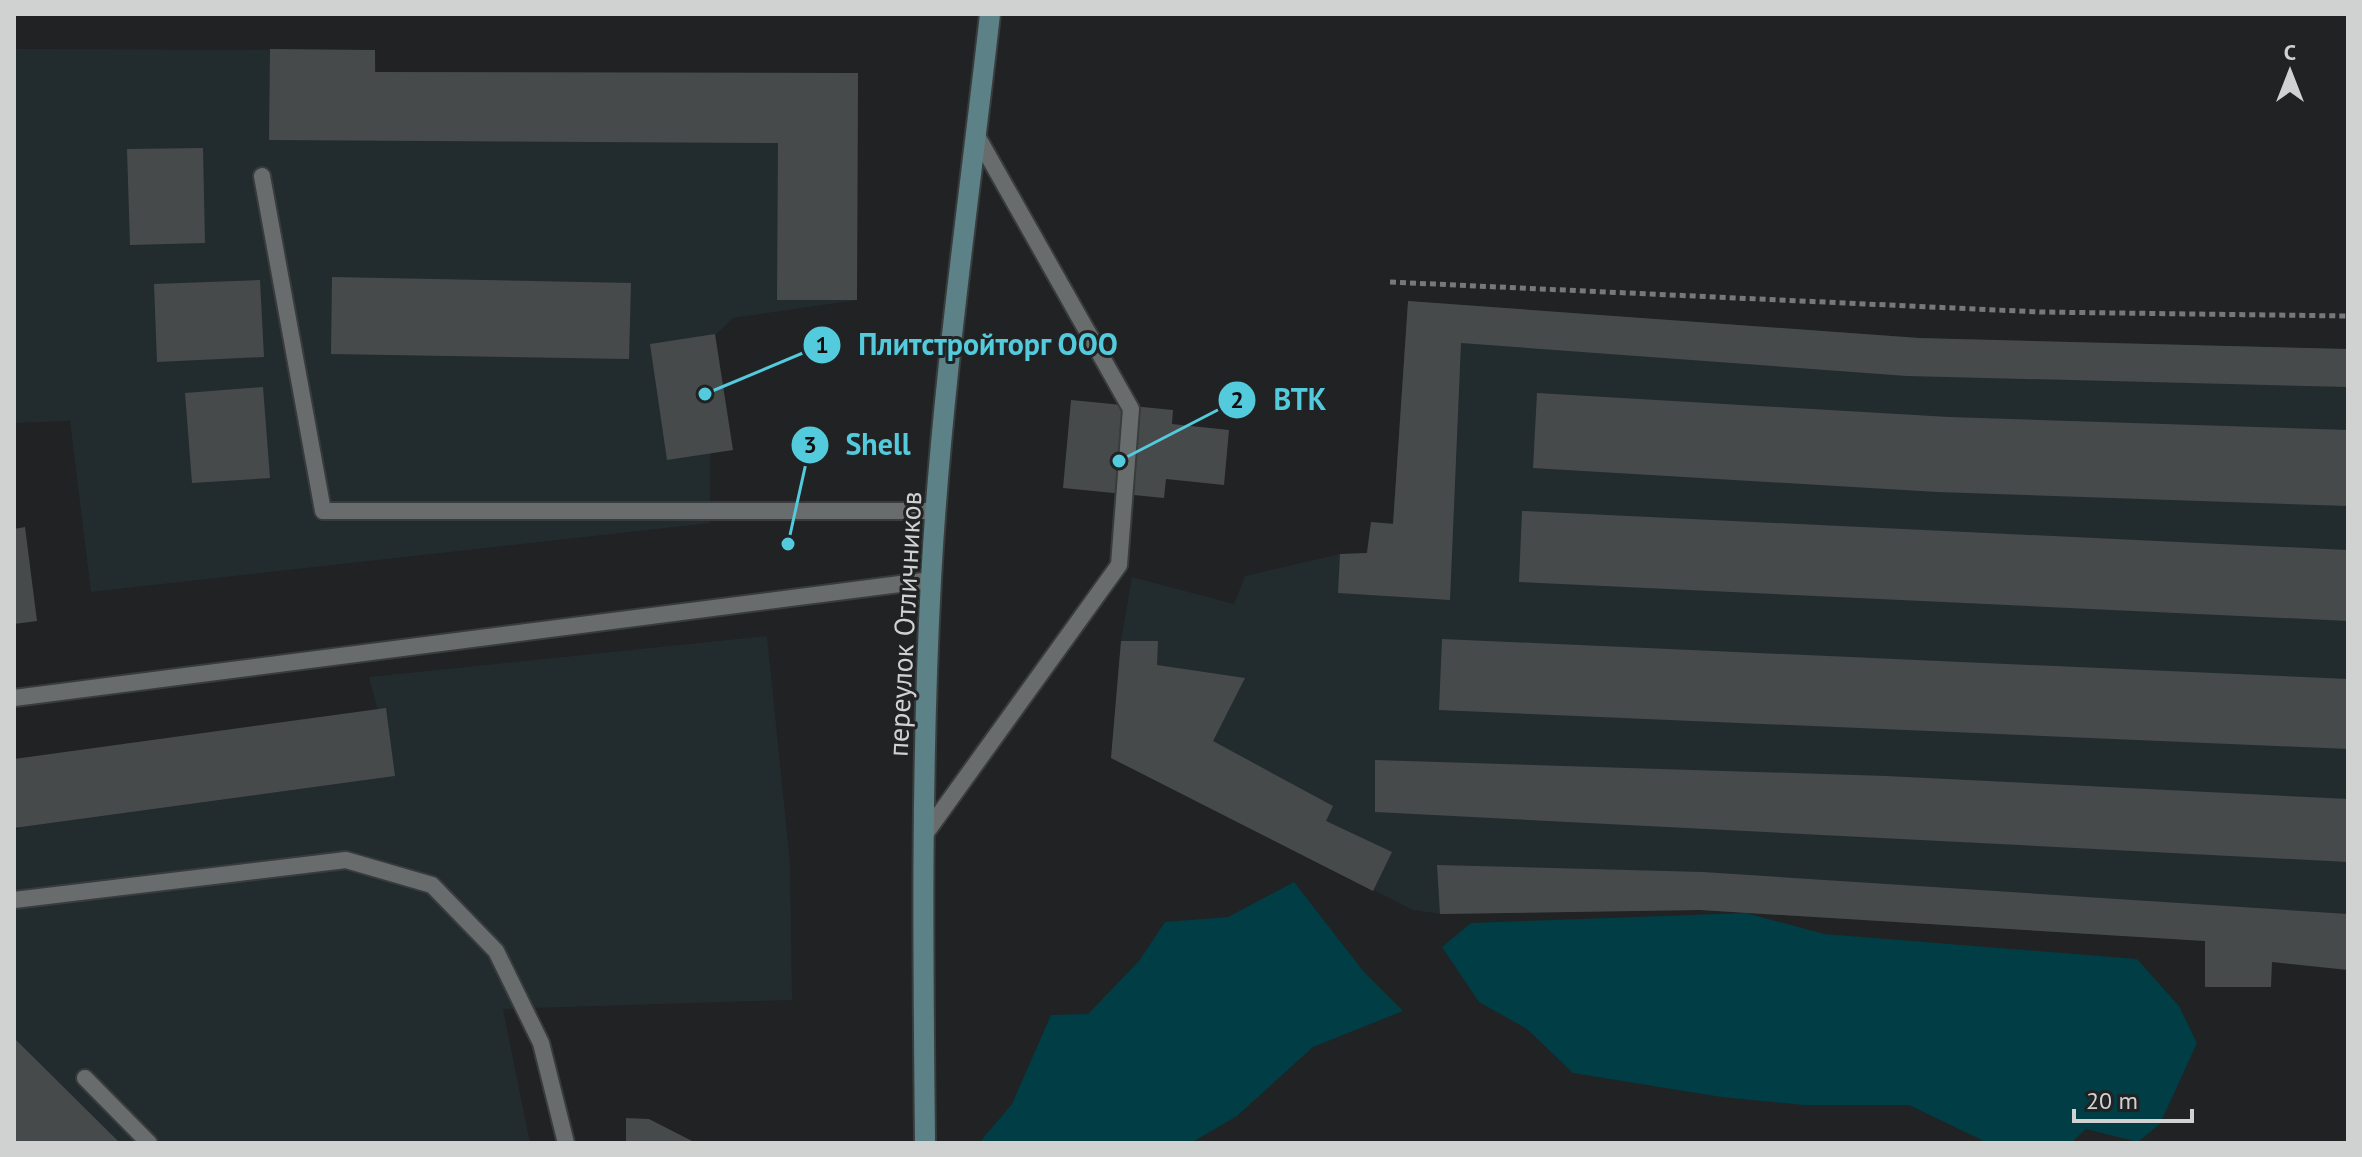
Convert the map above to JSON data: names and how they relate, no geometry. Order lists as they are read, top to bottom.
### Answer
{
  "streets": {
    "main road": ["переулок Отличников"]
  },
  "places": ["Плитстройторг ООО", "ВТК", "Shell"],
  "scale_bar": "20 m",
  "north": "top"
}
